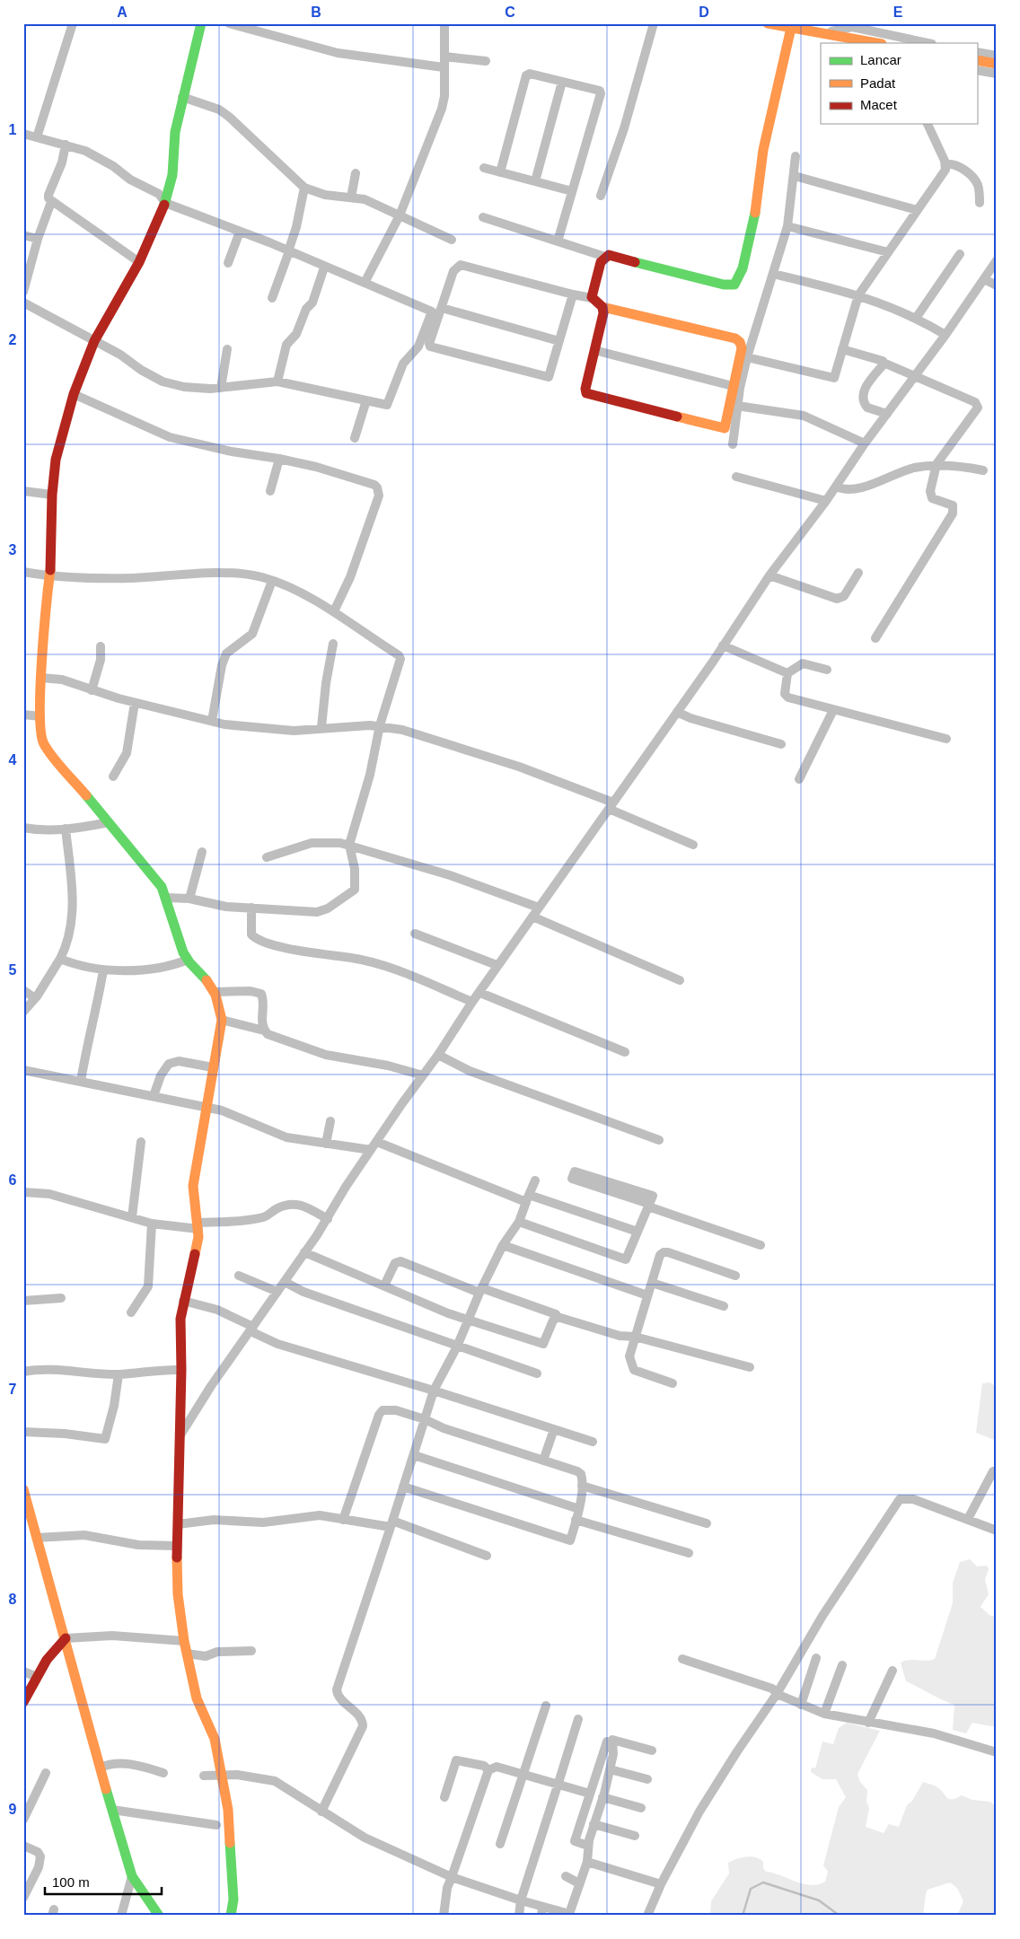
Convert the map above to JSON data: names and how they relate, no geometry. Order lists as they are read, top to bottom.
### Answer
{
  "legend": ["Lancar", "Padat", "Macet"],
  "scale_bar": "100 m",
  "grid": {
    "columns": [
      "A",
      "B",
      "C",
      "D",
      "E"
    ],
    "rows": [
      "1",
      "2",
      "3",
      "4",
      "5",
      "6",
      "7",
      "8",
      "9"
    ]
  }
}
